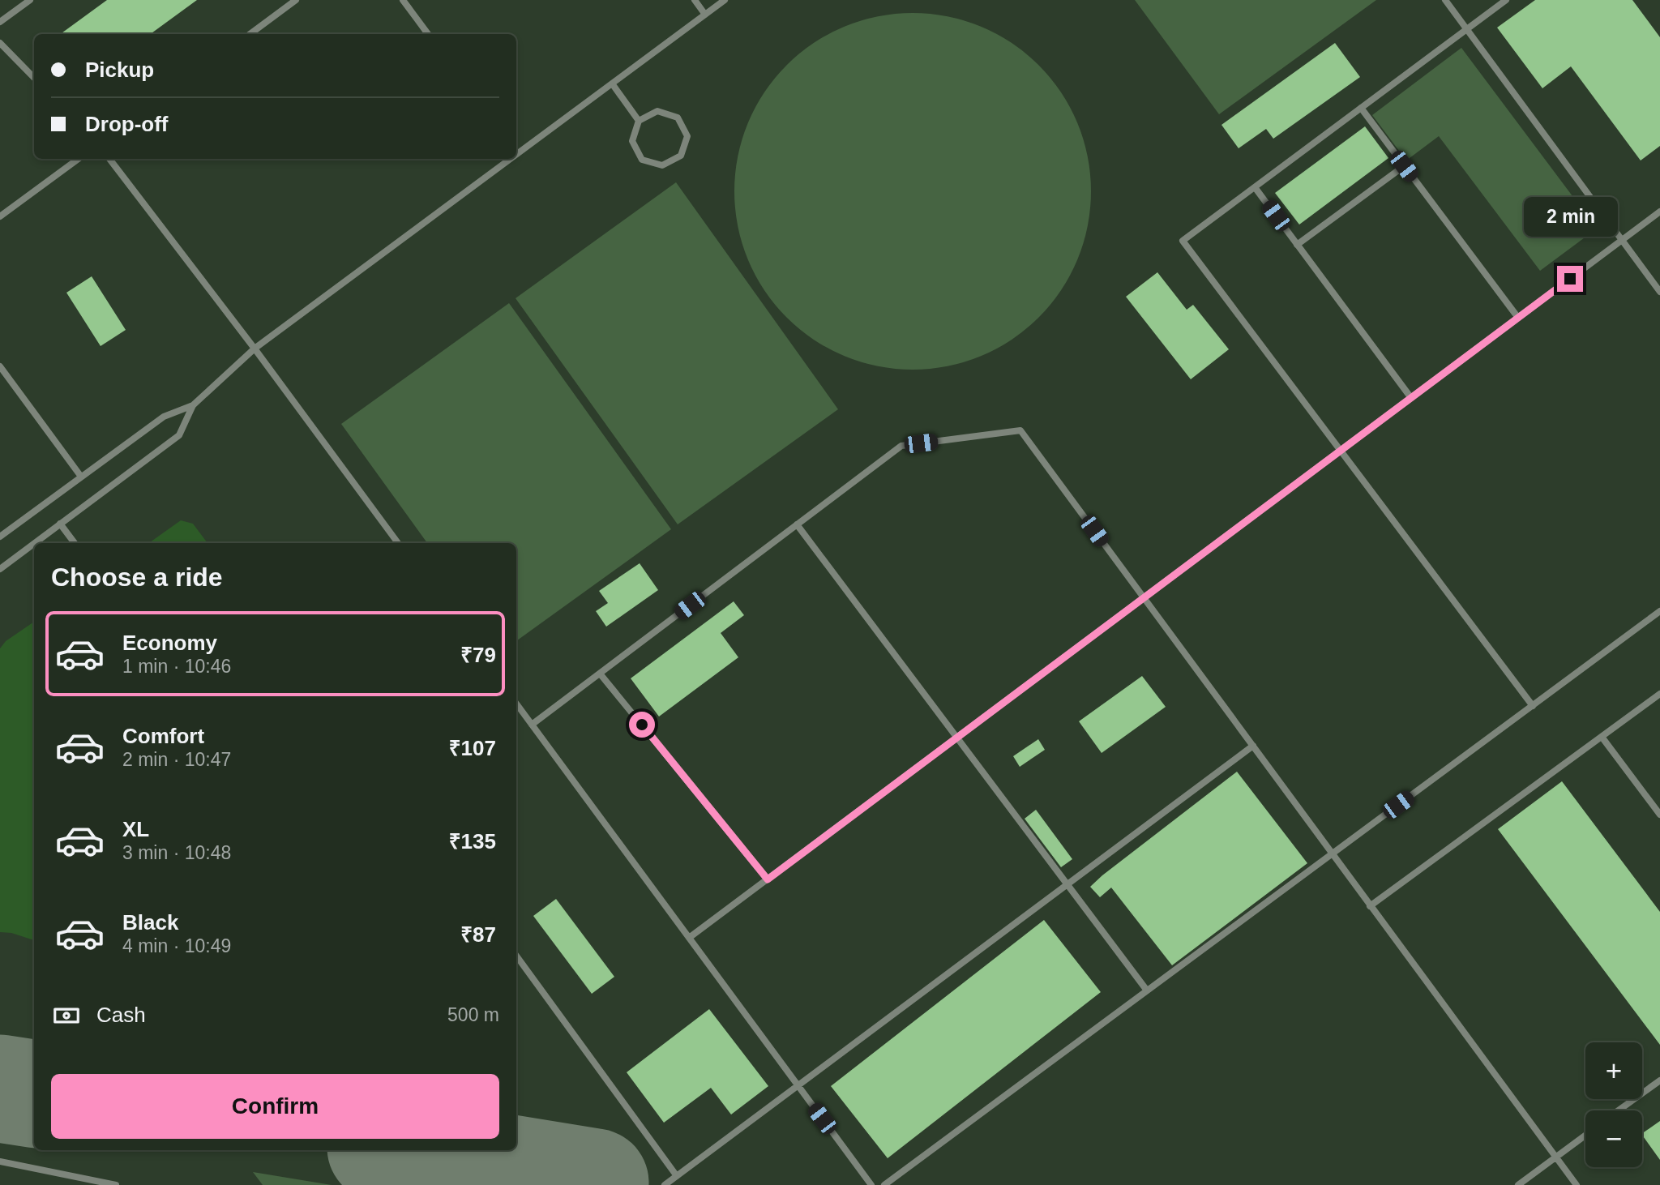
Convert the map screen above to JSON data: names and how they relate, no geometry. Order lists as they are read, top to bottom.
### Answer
{
  "page": {
    "banner": ["Pickup", "Drop-off"],
    "bubble": "2 min",
    "heading": "Choose a ride",
    "list": [
      {
        "name": "Economy",
        "note": "1 min · 10:46",
        "value": "₹79"
      },
      {
        "name": "Comfort",
        "note": "2 min · 10:47",
        "value": "₹107"
      },
      {
        "name": "XL",
        "note": "3 min · 10:48",
        "value": "₹135"
      },
      {
        "name": "Black",
        "note": "4 min · 10:49",
        "value": "₹87"
      }
    ],
    "pay": ["Cash", "500 m"],
    "map_buttons": ["+", "−"],
    "buttons": "Confirm"
  }
}
